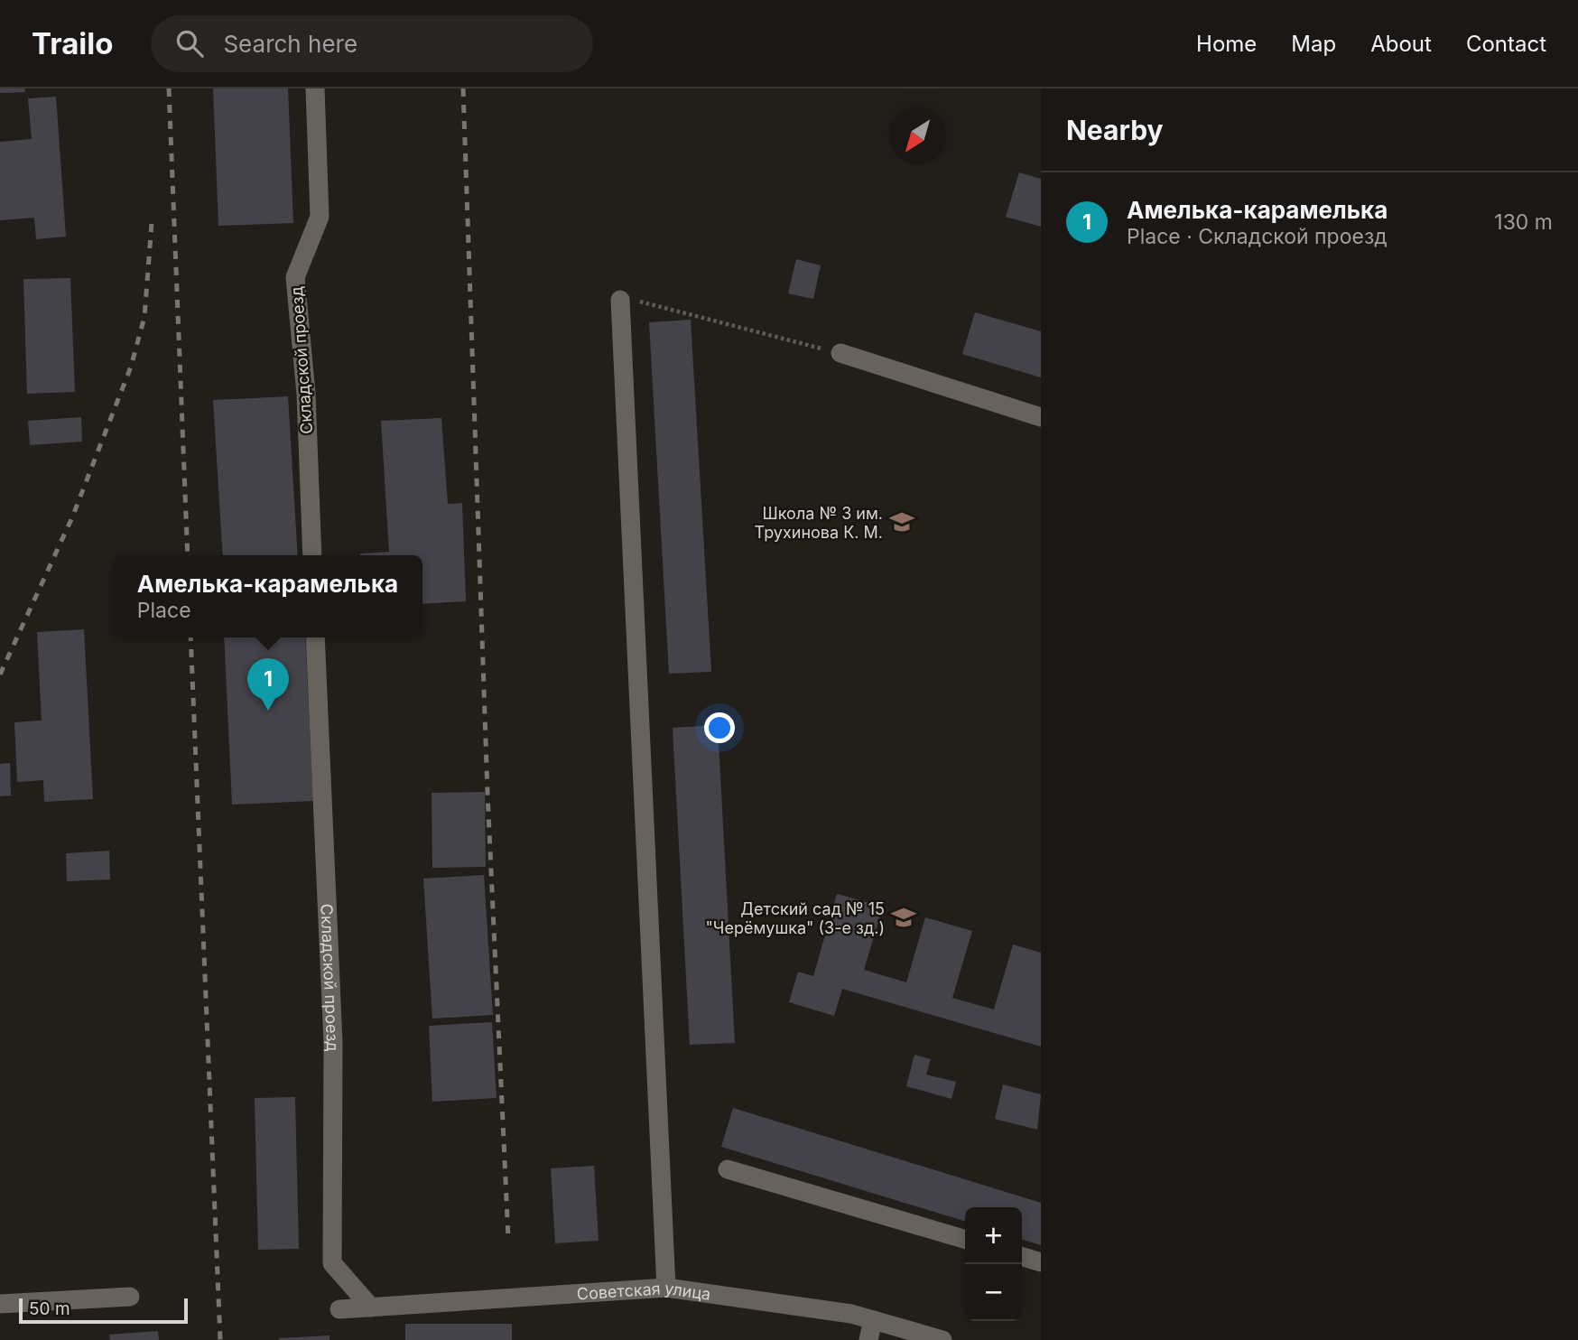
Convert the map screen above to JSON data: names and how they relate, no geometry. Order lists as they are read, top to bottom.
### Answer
{
  "streets": {
    "street": ["Складской проезд", "Советская улица"]
  },
  "crossings": [
    ["Складской проезд", "Советская улица"]
  ],
  "places": {
    "school or university": ["Школа № 3 им. Трухинова К. М.", "Детский сад № 15 \"Черёмушка\" (3-е зд.)"]
  },
  "scale_bar": "50 m",
  "north": "bottom left",
  "page": {
    "header": "Trailo",
    "search": "Search here",
    "nav": [
      "Home",
      "Map",
      "About",
      "Contact"
    ],
    "heading": "Nearby",
    "list": [
      {
        "mark": "1",
        "name": "Амелька-карамелька",
        "note": "Place · Складской проезд",
        "value": "130 m"
      }
    ],
    "popup": ["Амелька-карамелька", "Place"],
    "pins": "1",
    "map_buttons": ["+", "−"],
    "scale": "50 m"
  }
}
